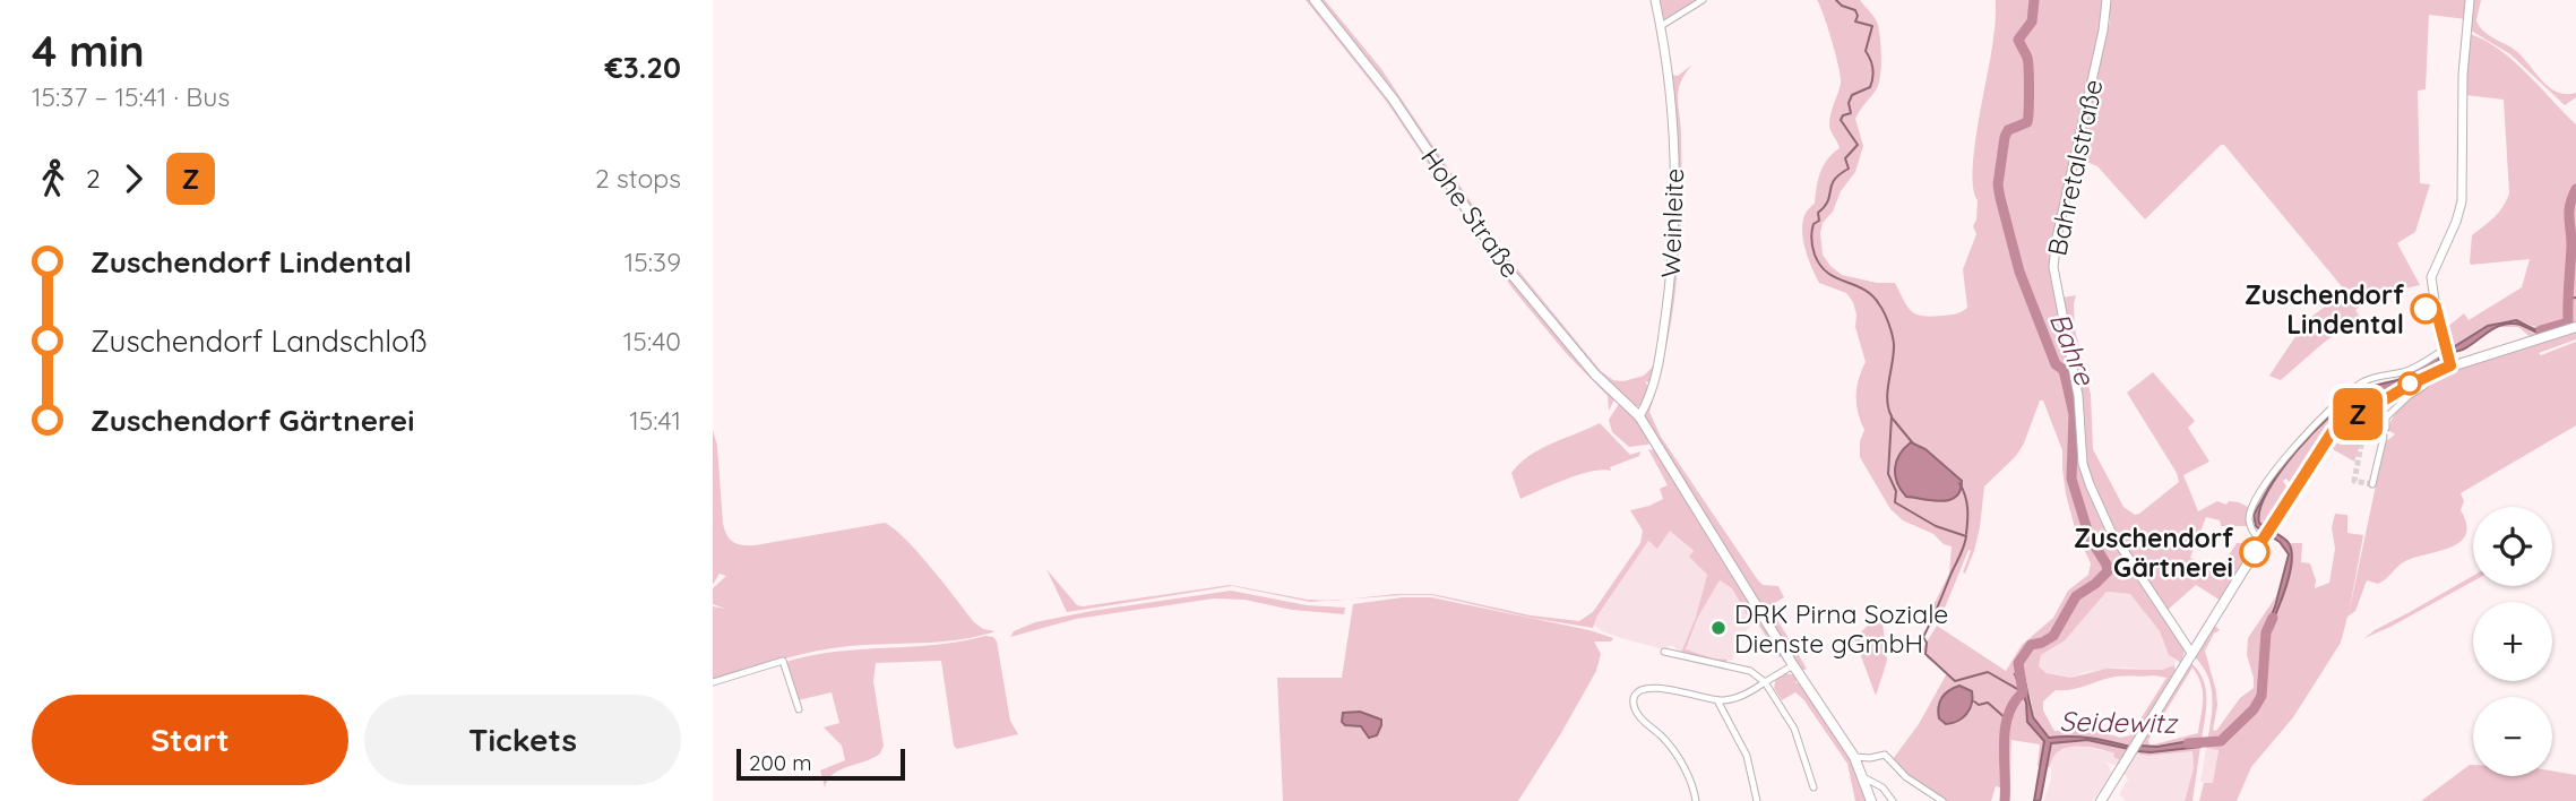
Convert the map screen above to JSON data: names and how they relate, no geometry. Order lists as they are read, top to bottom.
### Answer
{
  "streets": {
    "main road": ["Hohe Straße"],
    "street": ["Bahretalstraße", "Weinleite"]
  },
  "crossings": [
    ["Hohe Straße", "Weinleite"]
  ],
  "water": ["Bahre", "Seidewitz"],
  "places": ["Zuschendorf Lindental", "Zuschendorf Gärtnerei", "DRK Pirna Soziale Dienste gGmbH"],
  "lines": ["bus line Z"],
  "scale_bar": "200 m",
  "page": {
    "heading": ["4 min", "15:37 – 15:41 · Bus", "€3.20"],
    "on_map": "Z",
    "legs": ["2", "Z", "2 stops"],
    "list": [
      {
        "name": "Zuschendorf Lindental",
        "value": "15:39"
      },
      {
        "name": "Zuschendorf Landschloß",
        "value": "15:40"
      },
      {
        "name": "Zuschendorf Gärtnerei",
        "value": "15:41"
      }
    ],
    "map_buttons": ["+", "−"],
    "buttons": ["Start", "Tickets"],
    "scale": "200 m"
  }
}
